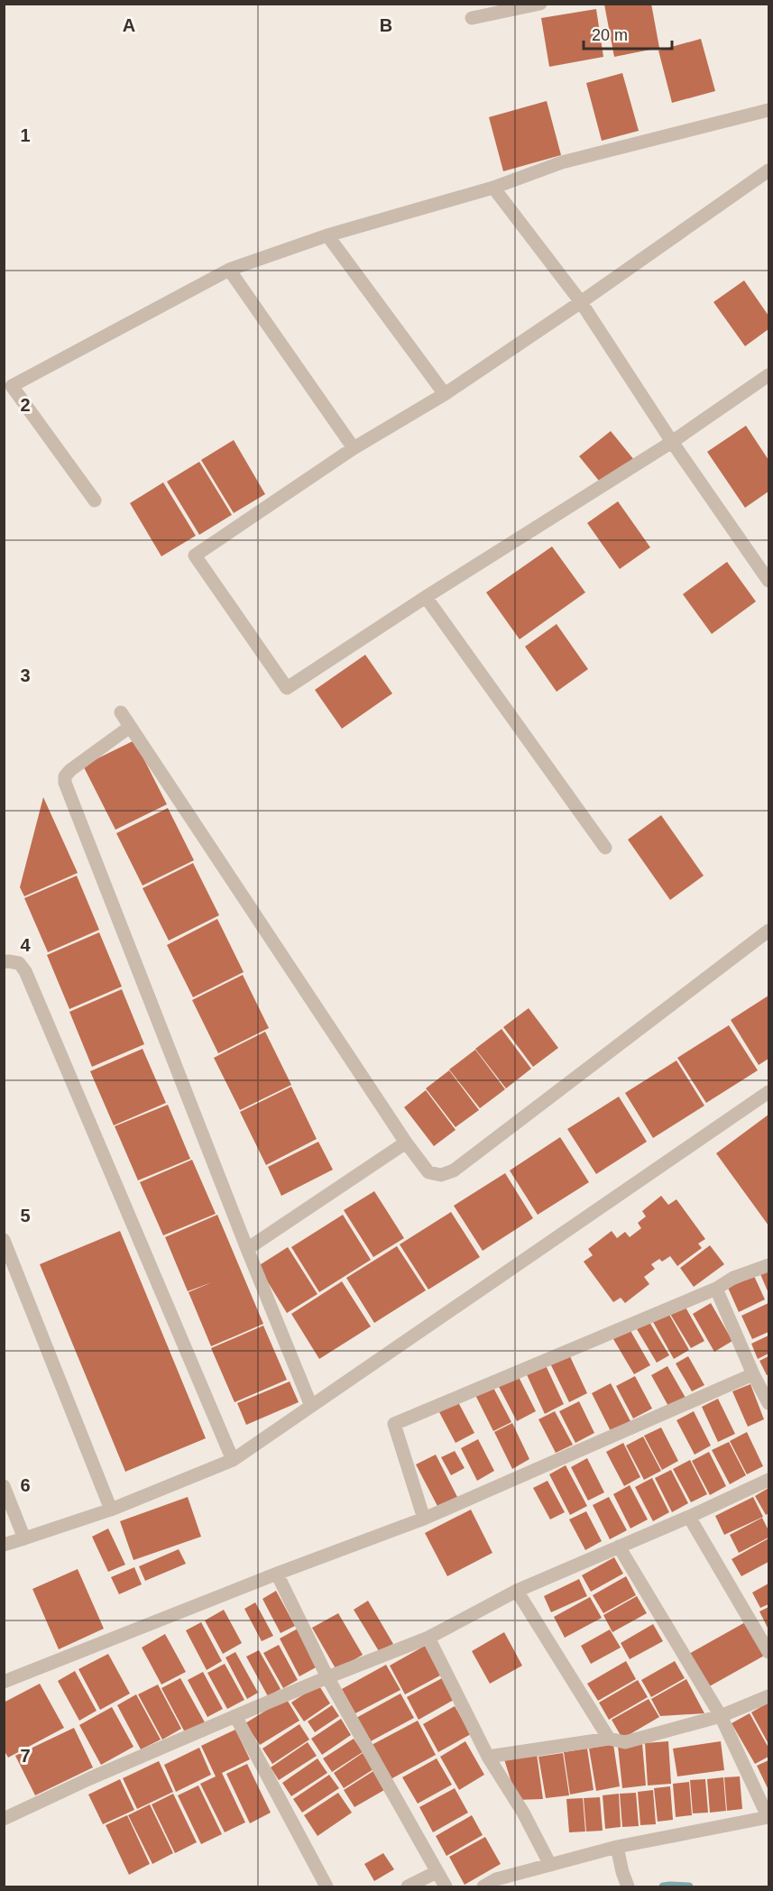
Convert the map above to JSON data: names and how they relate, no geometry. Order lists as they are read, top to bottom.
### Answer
{
  "scale_bar": "20 m",
  "grid": {
    "columns": ["A", "B"],
    "rows": [
      "1",
      "2",
      "3",
      "4",
      "5",
      "6",
      "7"
    ]
  }
}
